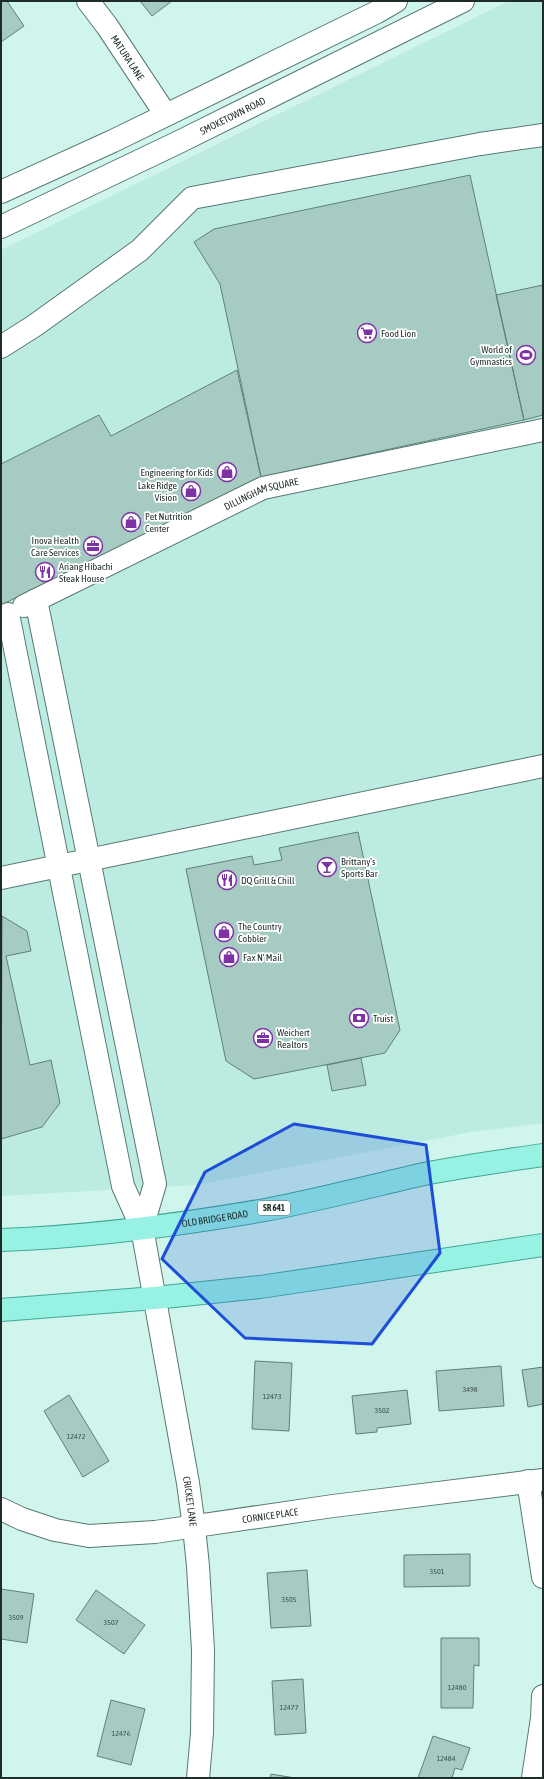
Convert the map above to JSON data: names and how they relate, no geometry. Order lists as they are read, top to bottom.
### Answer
{
  "streets": {
    "main road": ["SR 641", "OLD BRIDGE ROAD"],
    "street": [
      "MATURA LANE",
      "SMOKETOWN ROAD",
      "DILLINGHAM SQUARE",
      "CRICKET LANE",
      "CORNICE PLACE"
    ]
  },
  "crossings": [
    ["OLD BRIDGE ROAD", "CRICKET LANE"],
    ["CRICKET LANE", "CORNICE PLACE"]
  ],
  "places": {
    "supermarket": ["Food Lion"],
    "sports": ["World of Gymnastics"],
    "shop": [
      "Engineering for Kids",
      "Lake Ridge Vision",
      "Pet Nutrition Center",
      "The Country Cobbler",
      "Fax N’ Mail"
    ],
    "office": ["Inova Health Care Services", "Weichert Realtors"],
    "restaurant": ["Ariang Hibachi Steak House", "DQ Grill & Chill"],
    "bar": ["Brittany’s Sports Bar"],
    "bank": ["Truist"]
  },
  "house_numbers": [
    "3498",
    "12473",
    "3502",
    "12472",
    "3501",
    "3505",
    "3509",
    "3507",
    "12480",
    "12477",
    "12476",
    "12484"
  ]
}
